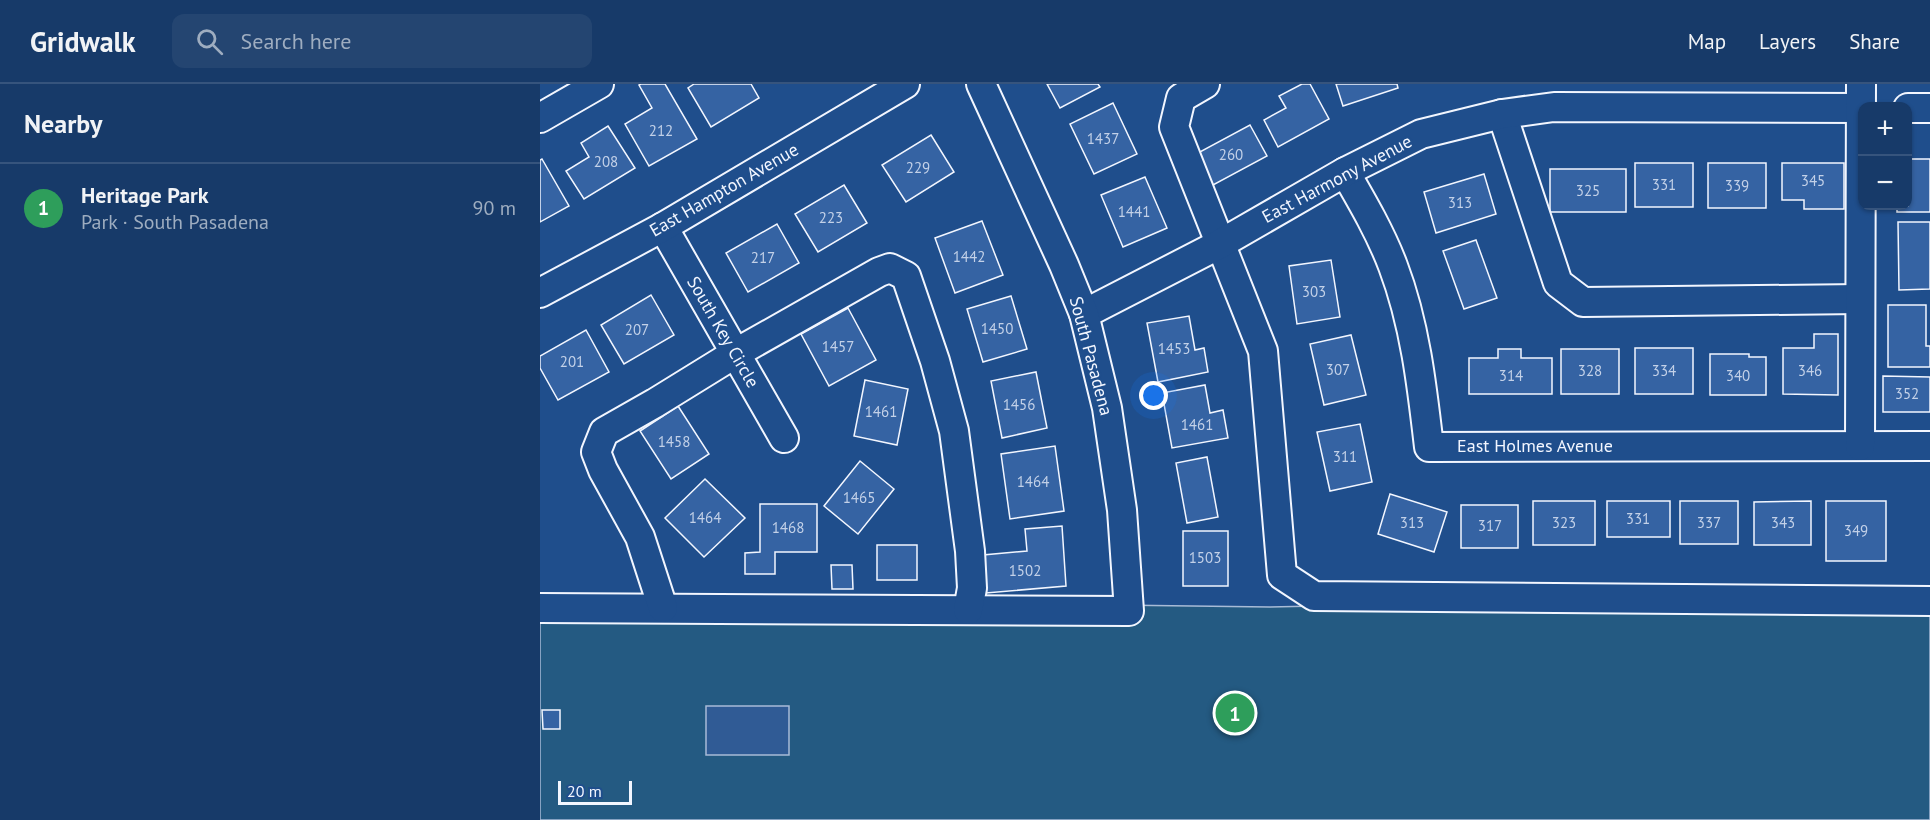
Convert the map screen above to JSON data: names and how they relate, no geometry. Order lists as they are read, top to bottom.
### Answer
{
  "streets": {
    "street": [
      "East Harmony Avenue",
      "East Hampton Avenue",
      "South Key Circle",
      "South Pasadena",
      "East Holmes Avenue"
    ]
  },
  "crossings": [
    ["East Harmony Avenue", "South Pasadena"],
    ["East Harmony Avenue", "East Holmes Avenue"],
    ["East Hampton Avenue", "South Key Circle"]
  ],
  "house_numbers": [
    "212",
    "1437",
    "260",
    "208",
    "229",
    "345",
    "331",
    "339",
    "325",
    "313",
    "1441",
    "223",
    "1442",
    "217",
    "303",
    "1450",
    "207",
    "1457",
    "1453",
    "201",
    "307",
    "328",
    "334",
    "346",
    "314",
    "340",
    "352",
    "1456",
    "1461",
    "1461",
    "1458",
    "311",
    "1464",
    "1465",
    "1464",
    "331",
    "313",
    "323",
    "337",
    "343",
    "317",
    "1468",
    "349",
    "1503",
    "1502"
  ],
  "scale_bar": "20 m",
  "page": {
    "header": "Gridwalk",
    "search": "Search here",
    "nav": ["Map", "Layers", "Share"],
    "heading": "Nearby",
    "map_buttons": ["+", "−"],
    "list": [
      {
        "mark": "1",
        "name": "Heritage Park",
        "note": "Park · South Pasadena",
        "value": "90 m"
      }
    ],
    "pins": "1",
    "scale": "20 m"
  }
}
